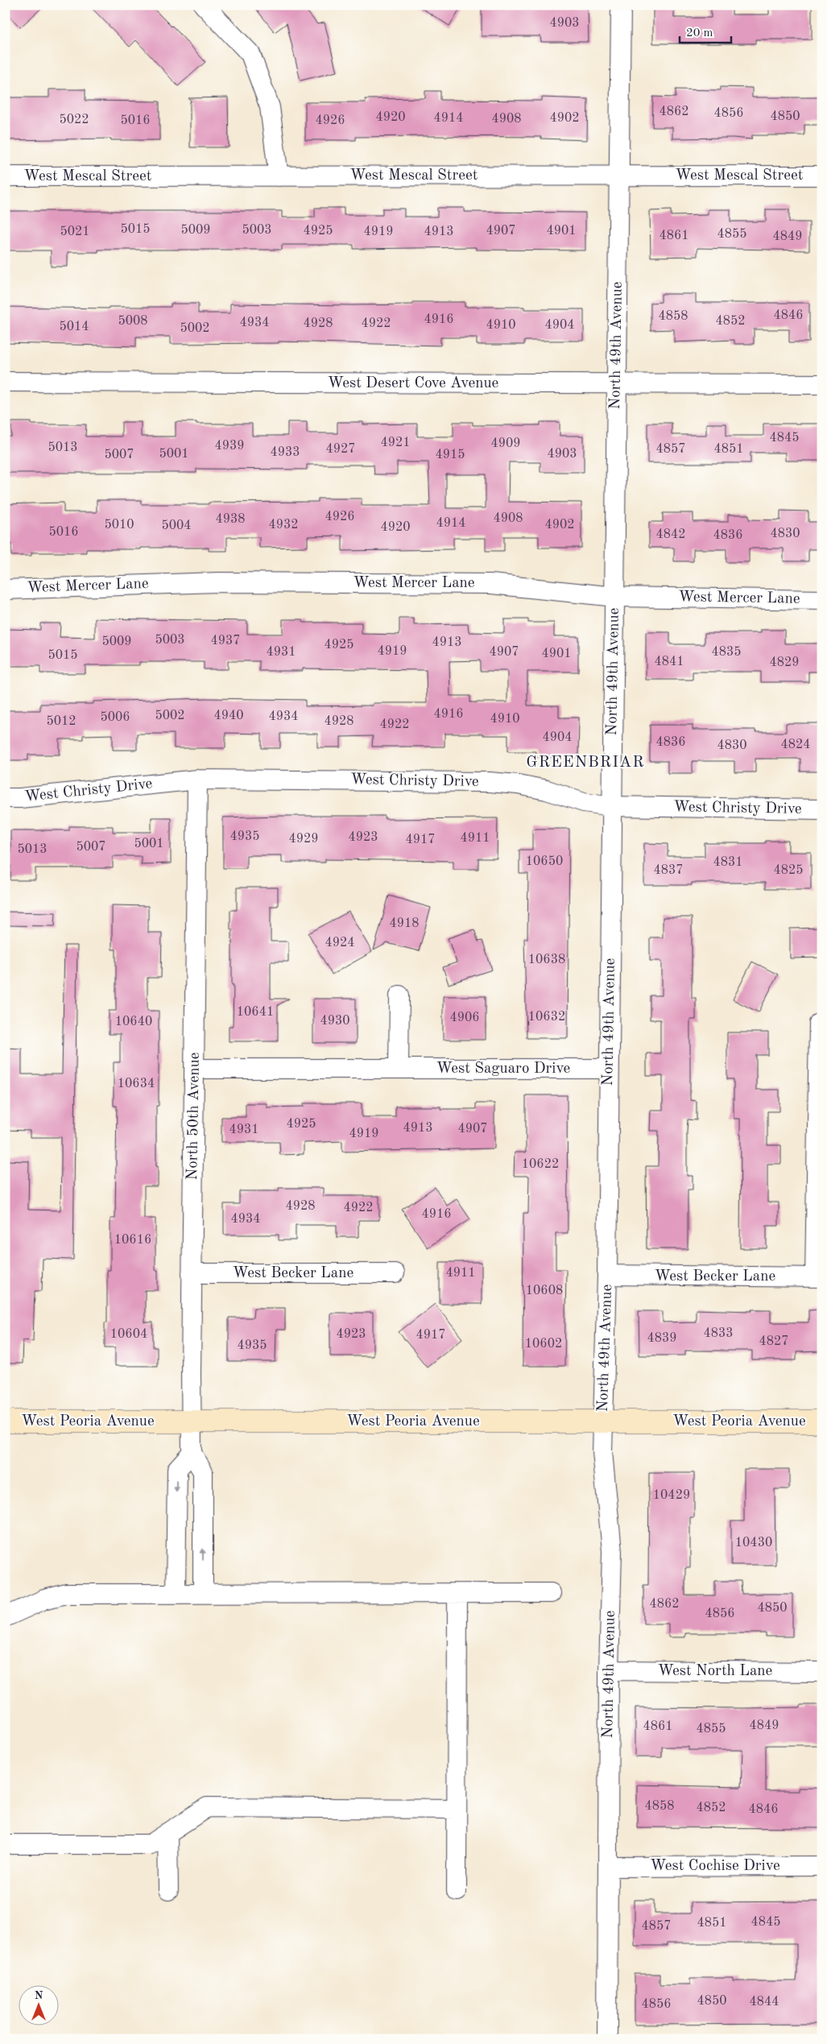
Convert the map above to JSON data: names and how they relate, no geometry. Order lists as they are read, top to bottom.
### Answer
{
  "streets": {
    "main road": ["West Peoria Avenue"],
    "street": [
      "West Mescal Street",
      "North 49th Avenue",
      "West Desert Cove Avenue",
      "West Mercer Lane",
      "West Christy Drive",
      "West Saguaro Drive",
      "North 50th Avenue",
      "West Becker Lane",
      "West North Lane",
      "West Cochise Drive"
    ]
  },
  "crossings": [
    ["West Mescal Street", "North 49th Avenue"],
    ["North 49th Avenue", "West Desert Cove Avenue"],
    ["North 49th Avenue", "West Mercer Lane"],
    ["North 49th Avenue", "West Christy Drive"],
    ["North 49th Avenue", "West Saguaro Drive"],
    ["North 49th Avenue", "West Becker Lane"],
    ["North 49th Avenue", "West Peoria Avenue"],
    ["North 49th Avenue", "West North Lane"],
    ["North 49th Avenue", "West Cochise Drive"],
    ["West Christy Drive", "North 50th Avenue"],
    ["West Saguaro Drive", "North 50th Avenue"],
    ["North 50th Avenue", "West Becker Lane"],
    ["North 50th Avenue", "West Peoria Avenue"]
  ],
  "districts": ["GREENBRIAR"],
  "house_numbers": [
    "4903",
    "4862",
    "4856",
    "4850",
    "4920",
    "4914",
    "4902",
    "4908",
    "5022",
    "5016",
    "4926",
    "5015",
    "5009",
    "5003",
    "4925",
    "4907",
    "4901",
    "5021",
    "4919",
    "4913",
    "4855",
    "4861",
    "4849",
    "4846",
    "4858",
    "4916",
    "5008",
    "4852",
    "4934",
    "4928",
    "4922",
    "4910",
    "4904",
    "5014",
    "5002",
    "4845",
    "4921",
    "4909",
    "4939",
    "5013",
    "4927",
    "4857",
    "4851",
    "4933",
    "5001",
    "4903",
    "5007",
    "4915",
    "4926",
    "4908",
    "4938",
    "4914",
    "5010",
    "4932",
    "4902",
    "5004",
    "4920",
    "5016",
    "4830",
    "4842",
    "4836",
    "5003",
    "4937",
    "5009",
    "4913",
    "4925",
    "4919",
    "4931",
    "4907",
    "4835",
    "4901",
    "5015",
    "4841",
    "4829",
    "4916",
    "5002",
    "4940",
    "4934",
    "5006",
    "4910",
    "5012",
    "4928",
    "4922",
    "4904",
    "4836",
    "4824",
    "4830",
    "4935",
    "4923",
    "4911",
    "4929",
    "4917",
    "5001",
    "5007",
    "5013",
    "10650",
    "4831",
    "4837",
    "4825",
    "4918",
    "4924",
    "10638",
    "10641",
    "10632",
    "4906",
    "4930",
    "10640",
    "10634",
    "4925",
    "4913",
    "4907",
    "4931",
    "4919",
    "10622",
    "4928",
    "4922",
    "4916",
    "4934",
    "10616",
    "4911",
    "10608",
    "4833",
    "10604",
    "4923",
    "4917",
    "4839",
    "4827",
    "10602",
    "4935",
    "10429",
    "10430",
    "4862",
    "4850",
    "4856",
    "4849",
    "4861",
    "4855",
    "4858",
    "4852",
    "4846",
    "4845",
    "4851",
    "4857",
    "4850",
    "4844",
    "4856"
  ],
  "scale_bar": "20 m",
  "north": "top"
}
